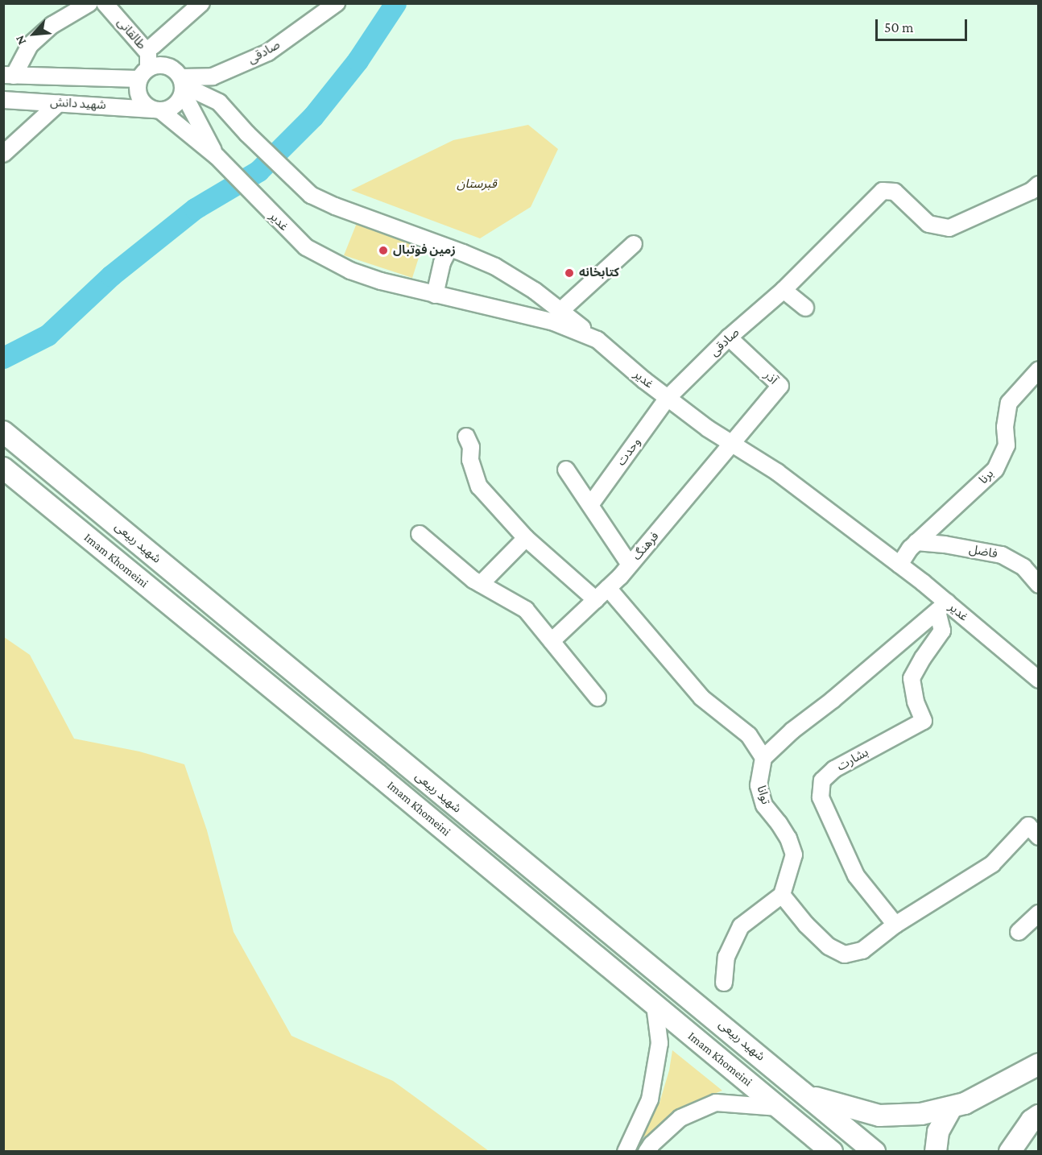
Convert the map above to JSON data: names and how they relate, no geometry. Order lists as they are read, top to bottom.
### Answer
{
  "streets": {
    "main road": ["شهید ربیعی", "Imam Khomeini"],
    "street": [
      "طالقانی",
      "صادقی",
      "شهید دانش",
      "غدیر",
      "آذر",
      "وحدت",
      "برنا",
      "فرهنگ",
      "فاضل",
      "بشارت",
      "توانا"
    ]
  },
  "crossings": [
    ["طالقانی", "صادقی"],
    ["طالقانی", "شهید دانش"],
    ["صادقی", "شهید دانش"],
    ["صادقی", "غدیر"],
    ["صادقی", "آذر"],
    ["صادقی", "وحدت"],
    ["غدیر", "آذر"],
    ["غدیر", "وحدت"],
    ["غدیر", "برنا"],
    ["غدیر", "فرهنگ"],
    ["غدیر", "بشارت"],
    ["آذر", "فرهنگ"],
    ["برنا", "فاضل"]
  ],
  "parks": ["قبرستان"],
  "places": ["زمین فوتبال", "کتابخانه"],
  "scale_bar": "50 m",
  "north": "bottom left"
}
